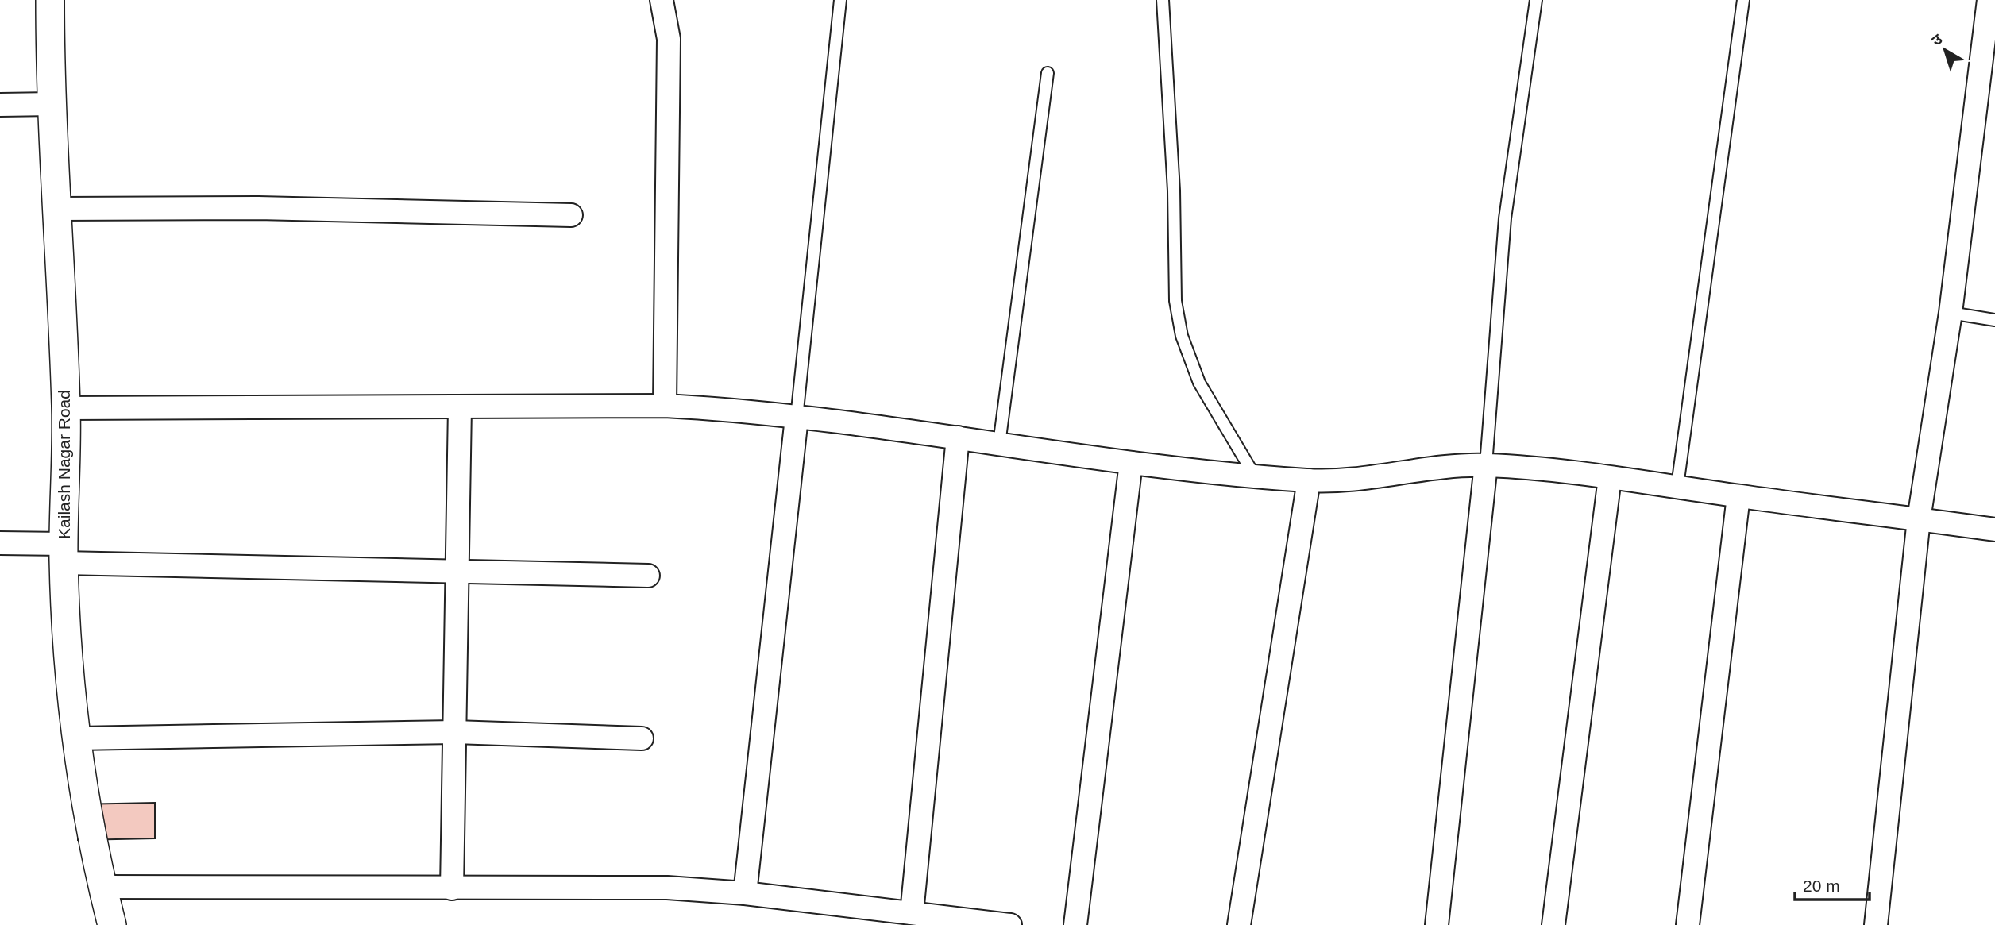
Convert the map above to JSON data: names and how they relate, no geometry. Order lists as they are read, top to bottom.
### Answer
{
  "streets": {
    "street": ["Kailash Nagar Road"]
  },
  "scale_bar": "20 m",
  "north": "top left"
}
